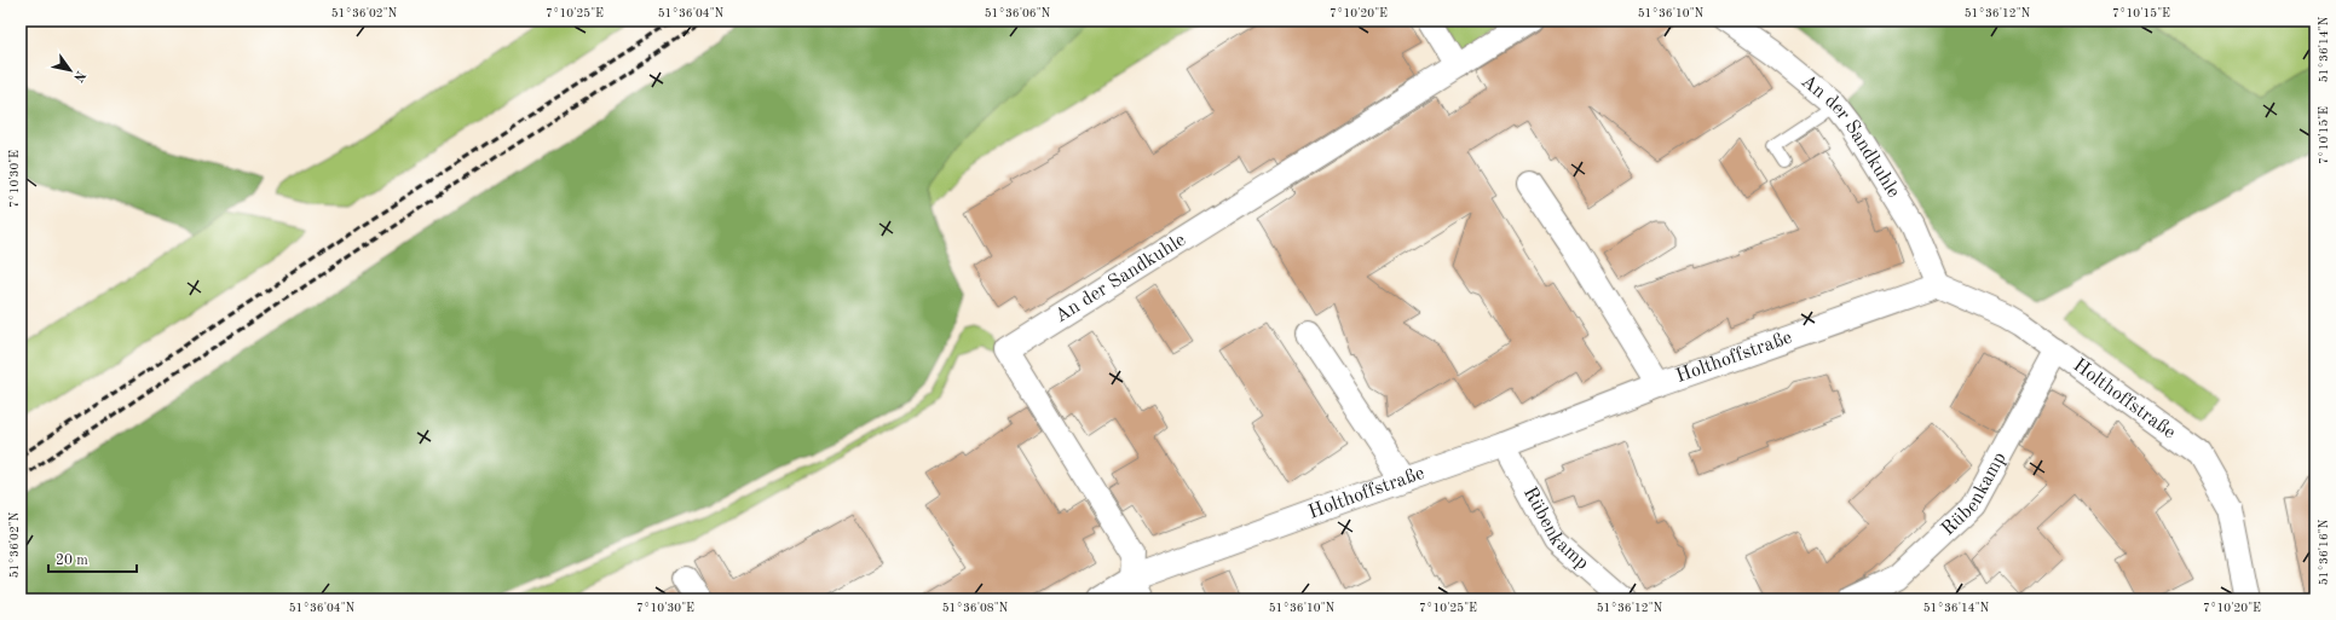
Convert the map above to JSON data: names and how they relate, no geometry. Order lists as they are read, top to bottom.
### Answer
{
  "streets": {
    "street": ["An der Sandkuhle", "Holthoffstraße", "Rübenkamp"]
  },
  "crossings": [
    ["An der Sandkuhle", "Holthoffstraße"],
    ["Holthoffstraße", "Rübenkamp"]
  ],
  "scale_bar": "20 m",
  "north": "bottom right",
  "coordinates": [
    "51°36'02\"N",
    "7°10'25\"E",
    "51°36'04\"N",
    "51°36'06\"N",
    "7°10'20\"E",
    "51°36'10\"N",
    "51°36'12\"N",
    "7°10'15\"E",
    "51°36'14\"N",
    "7°10'30\"E",
    "51°36'16\"N",
    "51°36'08\"N"
  ]
}
